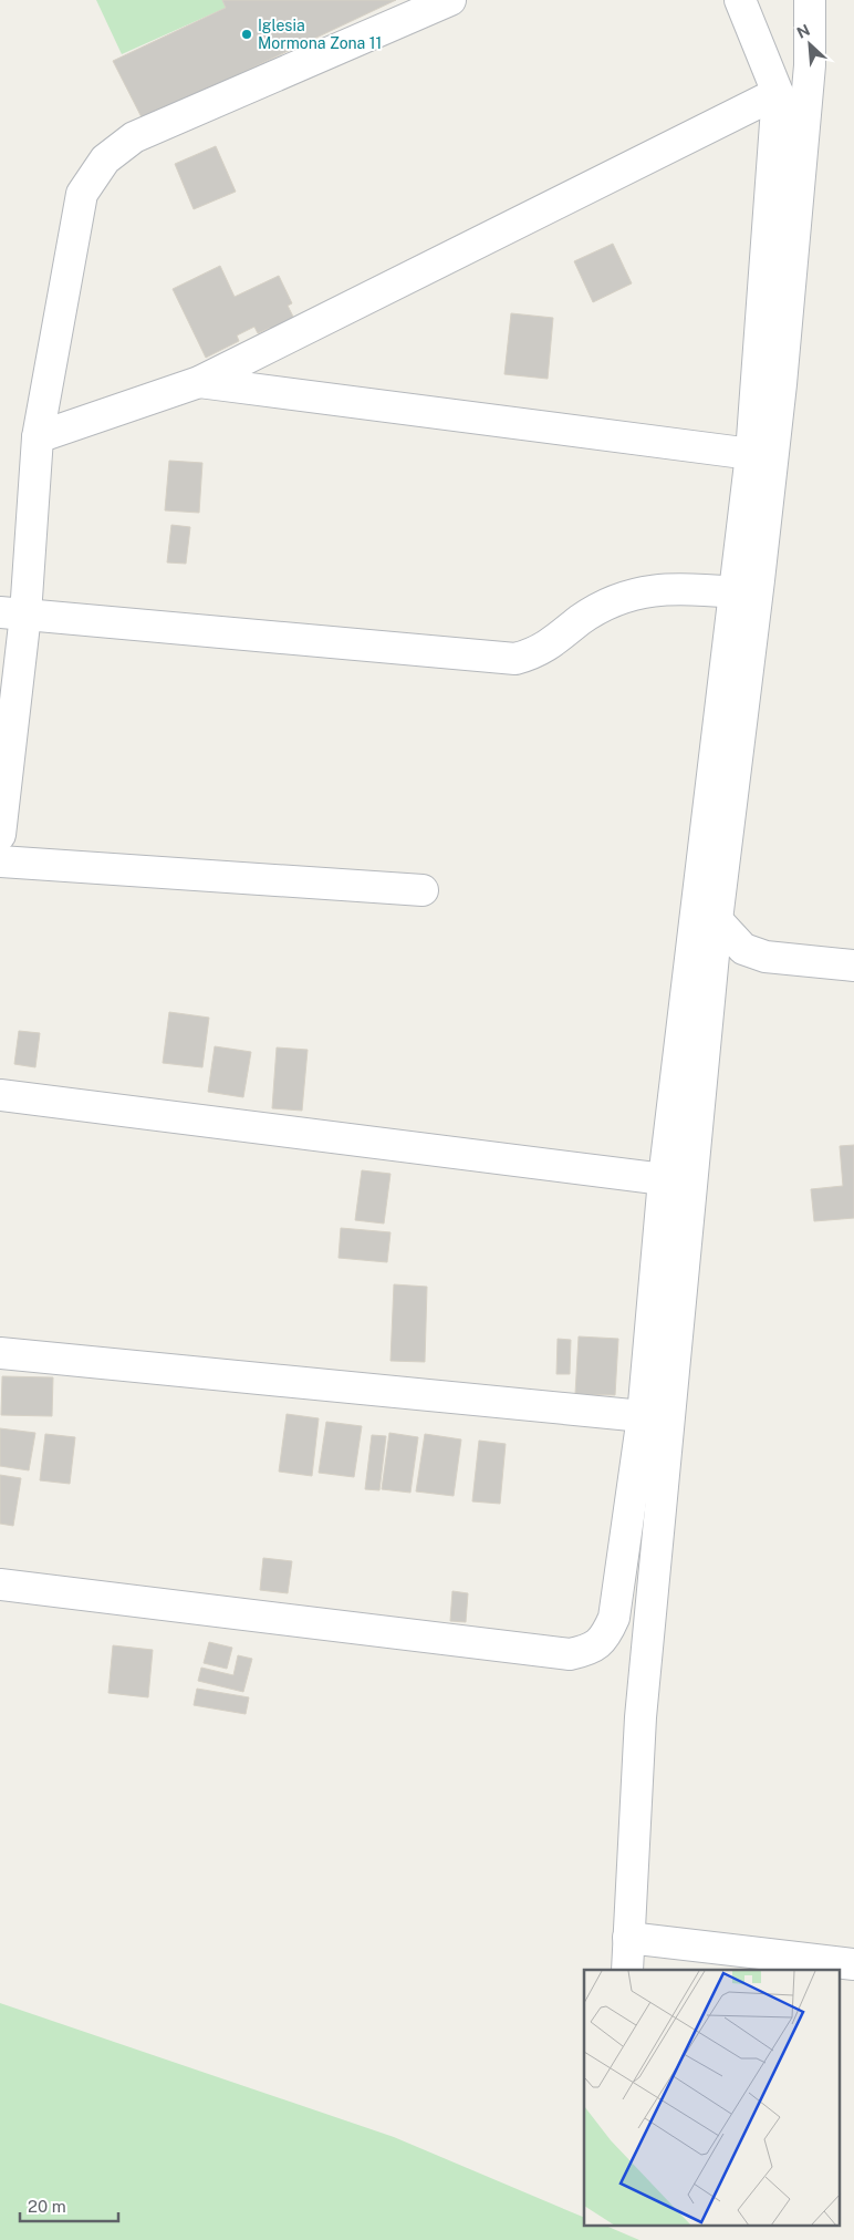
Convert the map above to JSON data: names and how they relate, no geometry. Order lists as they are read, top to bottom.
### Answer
{
  "places": ["Iglesia Mormona Zona 11"],
  "scale_bar": "20 m",
  "north": "top left"
}
